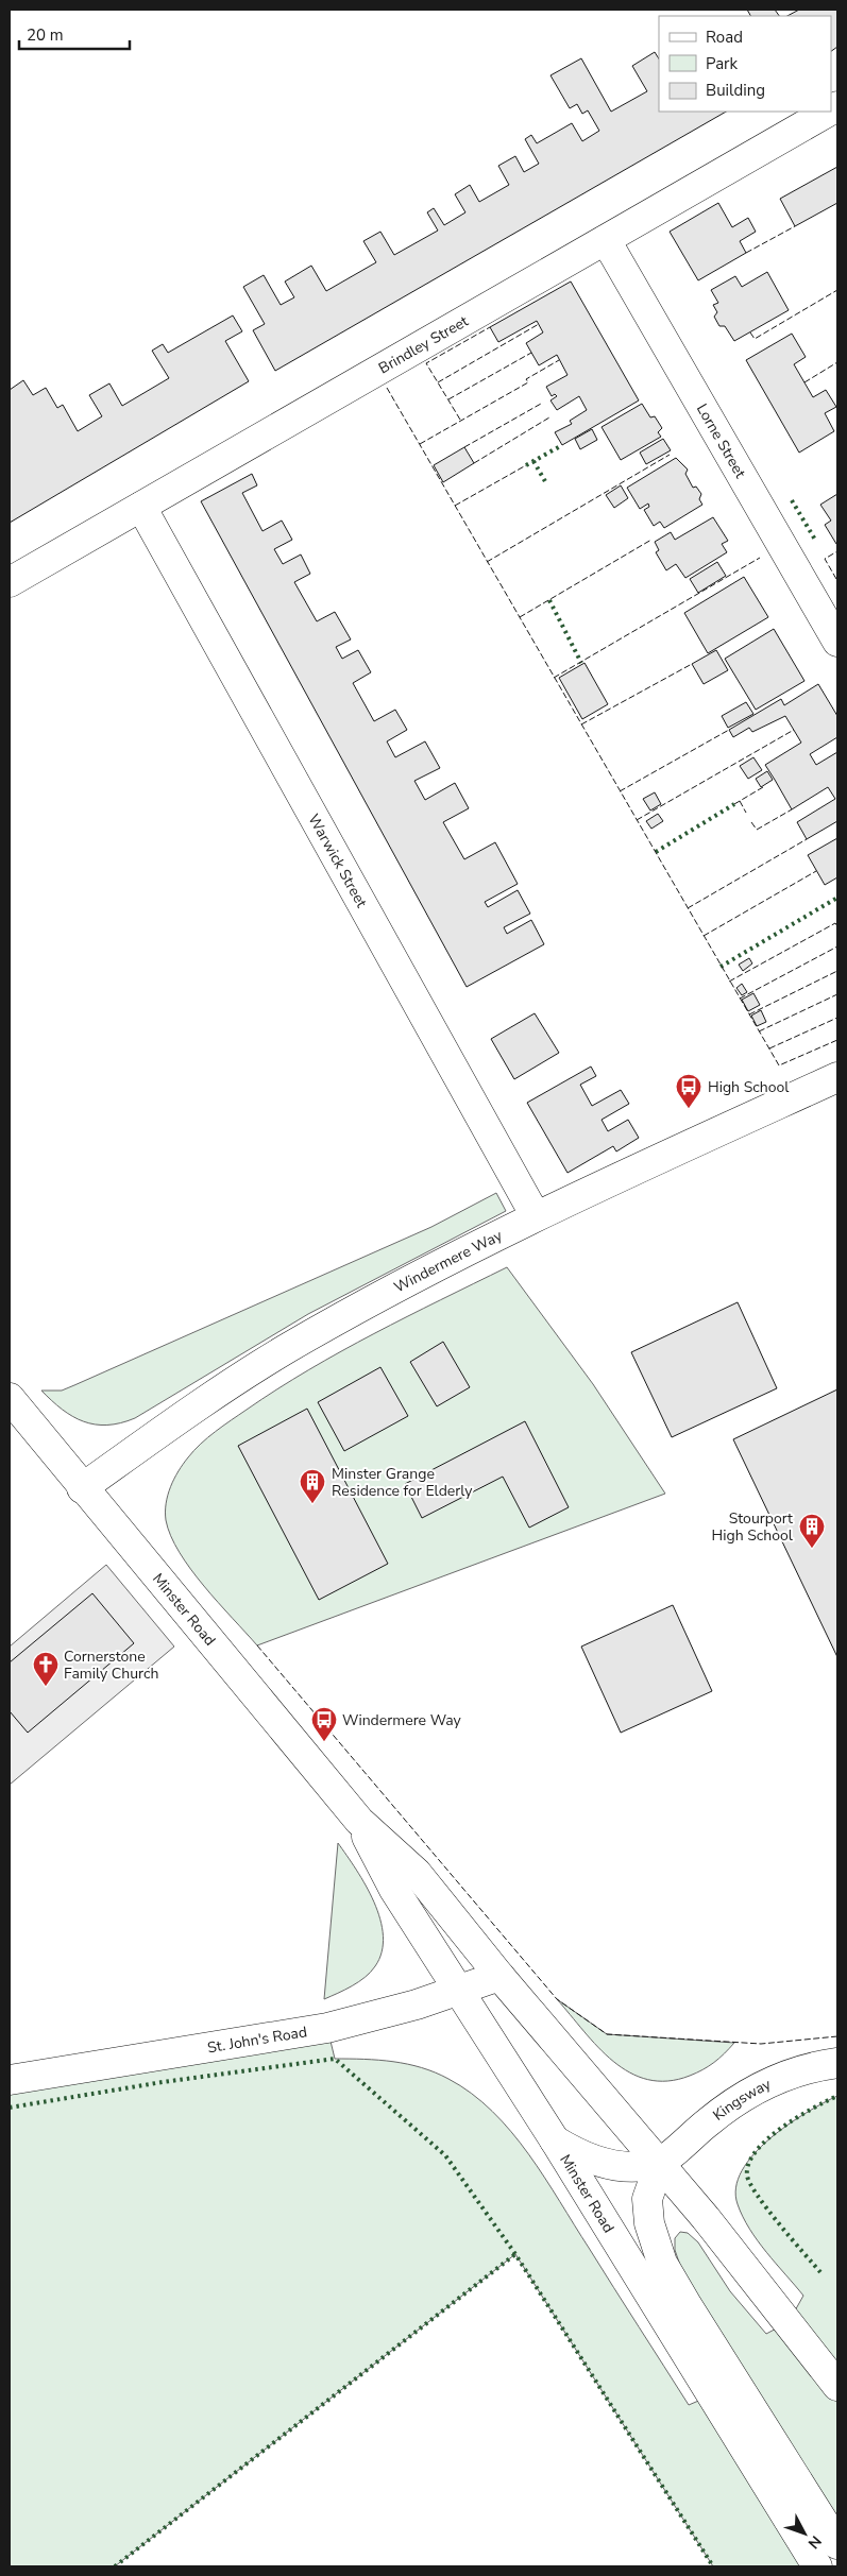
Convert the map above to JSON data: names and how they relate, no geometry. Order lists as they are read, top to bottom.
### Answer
{
  "streets": {
    "street": [
      "Brindley Street",
      "Lorne Street",
      "Warwick Street",
      "Windermere Way",
      "Minster Road",
      "St. John's Road",
      "Kingsway"
    ]
  },
  "crossings": [
    ["Brindley Street", "Lorne Street"],
    ["Brindley Street", "Warwick Street"],
    ["Warwick Street", "Windermere Way"],
    ["Windermere Way", "Minster Road"],
    ["Minster Road", "St. John's Road"],
    ["Minster Road", "Kingsway"]
  ],
  "places": {
    "bus stop": ["High School", "Windermere Way"],
    "building": ["Minster Grange Residence for Elderly", "Stourport High School"],
    "church": ["Cornerstone Family Church"]
  },
  "legend": ["Road", "Park", "Building"],
  "scale_bar": "20 m",
  "north": "bottom right"
}
